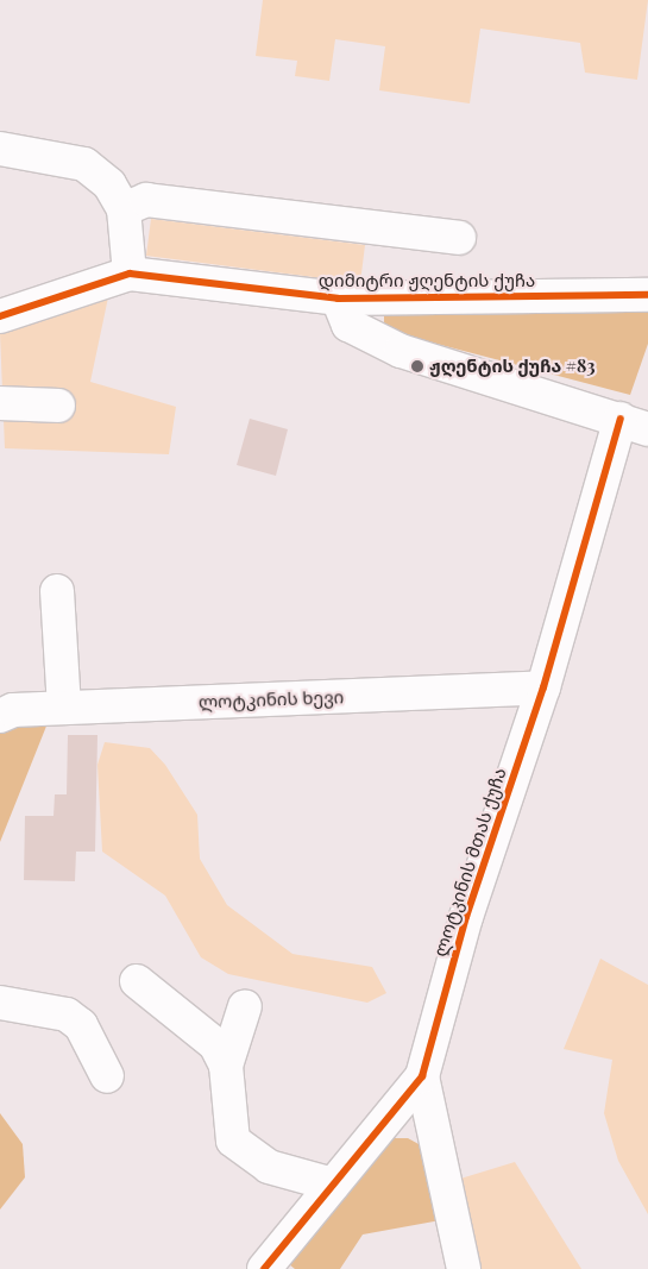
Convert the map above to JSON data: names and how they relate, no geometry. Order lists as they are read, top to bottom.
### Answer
{
  "streets": {
    "street": ["დიმიტრი ჟღენტის ქუჩა", "ლოტკინის ხევი", "ლოტკინის მთას ქუჩა"]
  },
  "crossings": [
    ["ლოტკინის ხევი", "ლოტკინის მთას ქუჩა"]
  ],
  "places": ["ჟღენტის ქუჩა #83"]
}
